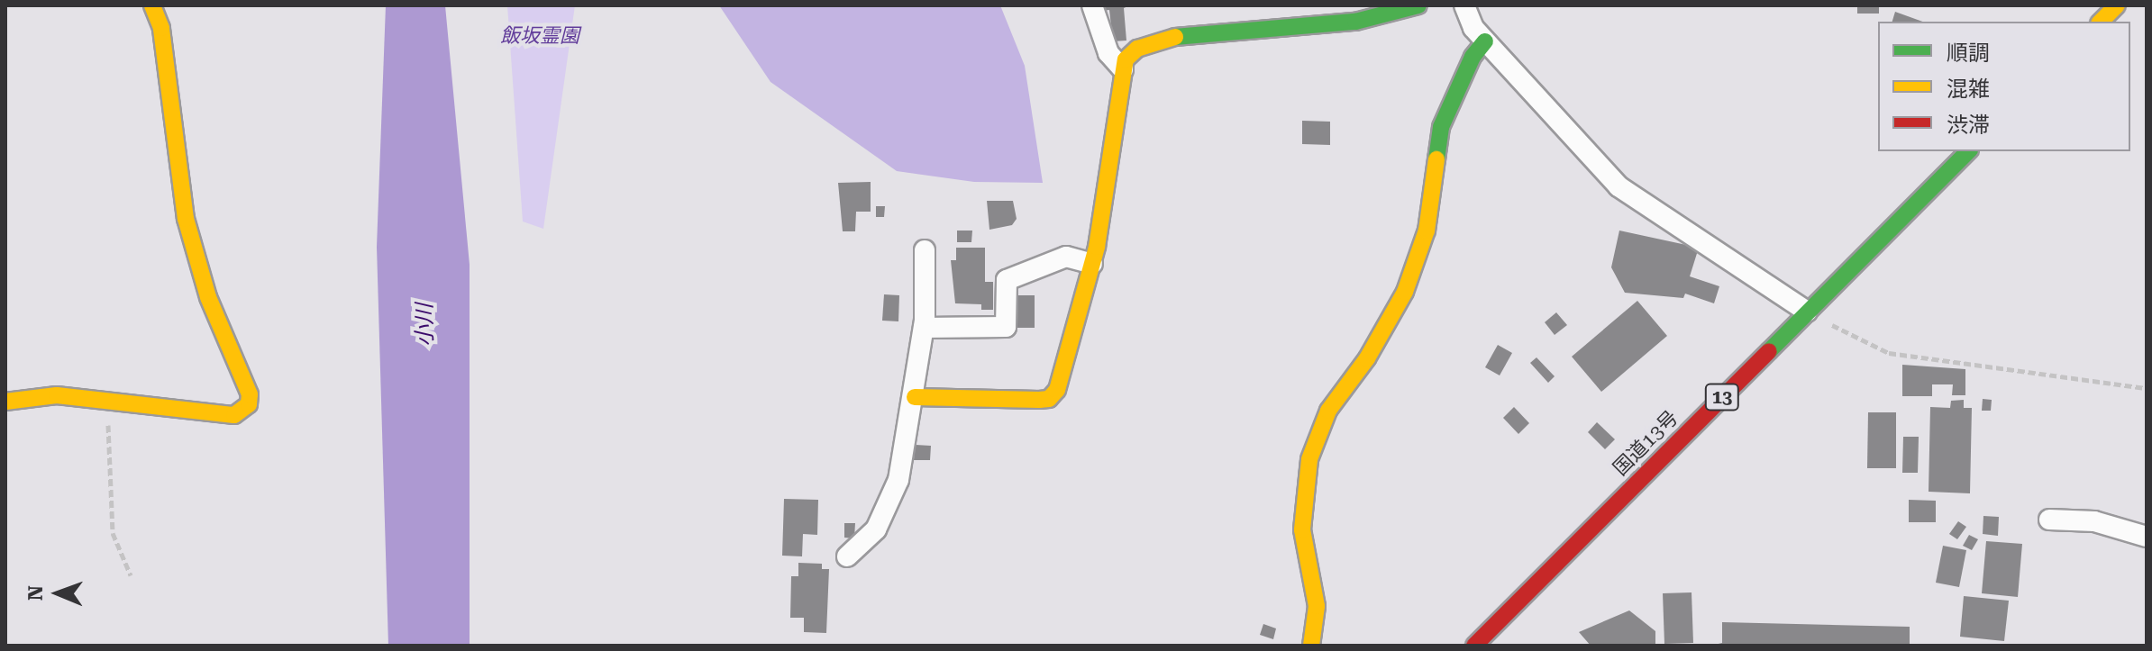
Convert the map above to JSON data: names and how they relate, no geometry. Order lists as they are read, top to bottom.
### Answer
{
  "streets": {
    "main road": ["13", "国道13号"]
  },
  "water": ["小川"],
  "parks": ["飯坂霊園"],
  "legend": ["順調", "混雑", "渋滞"],
  "north": "left"
}
